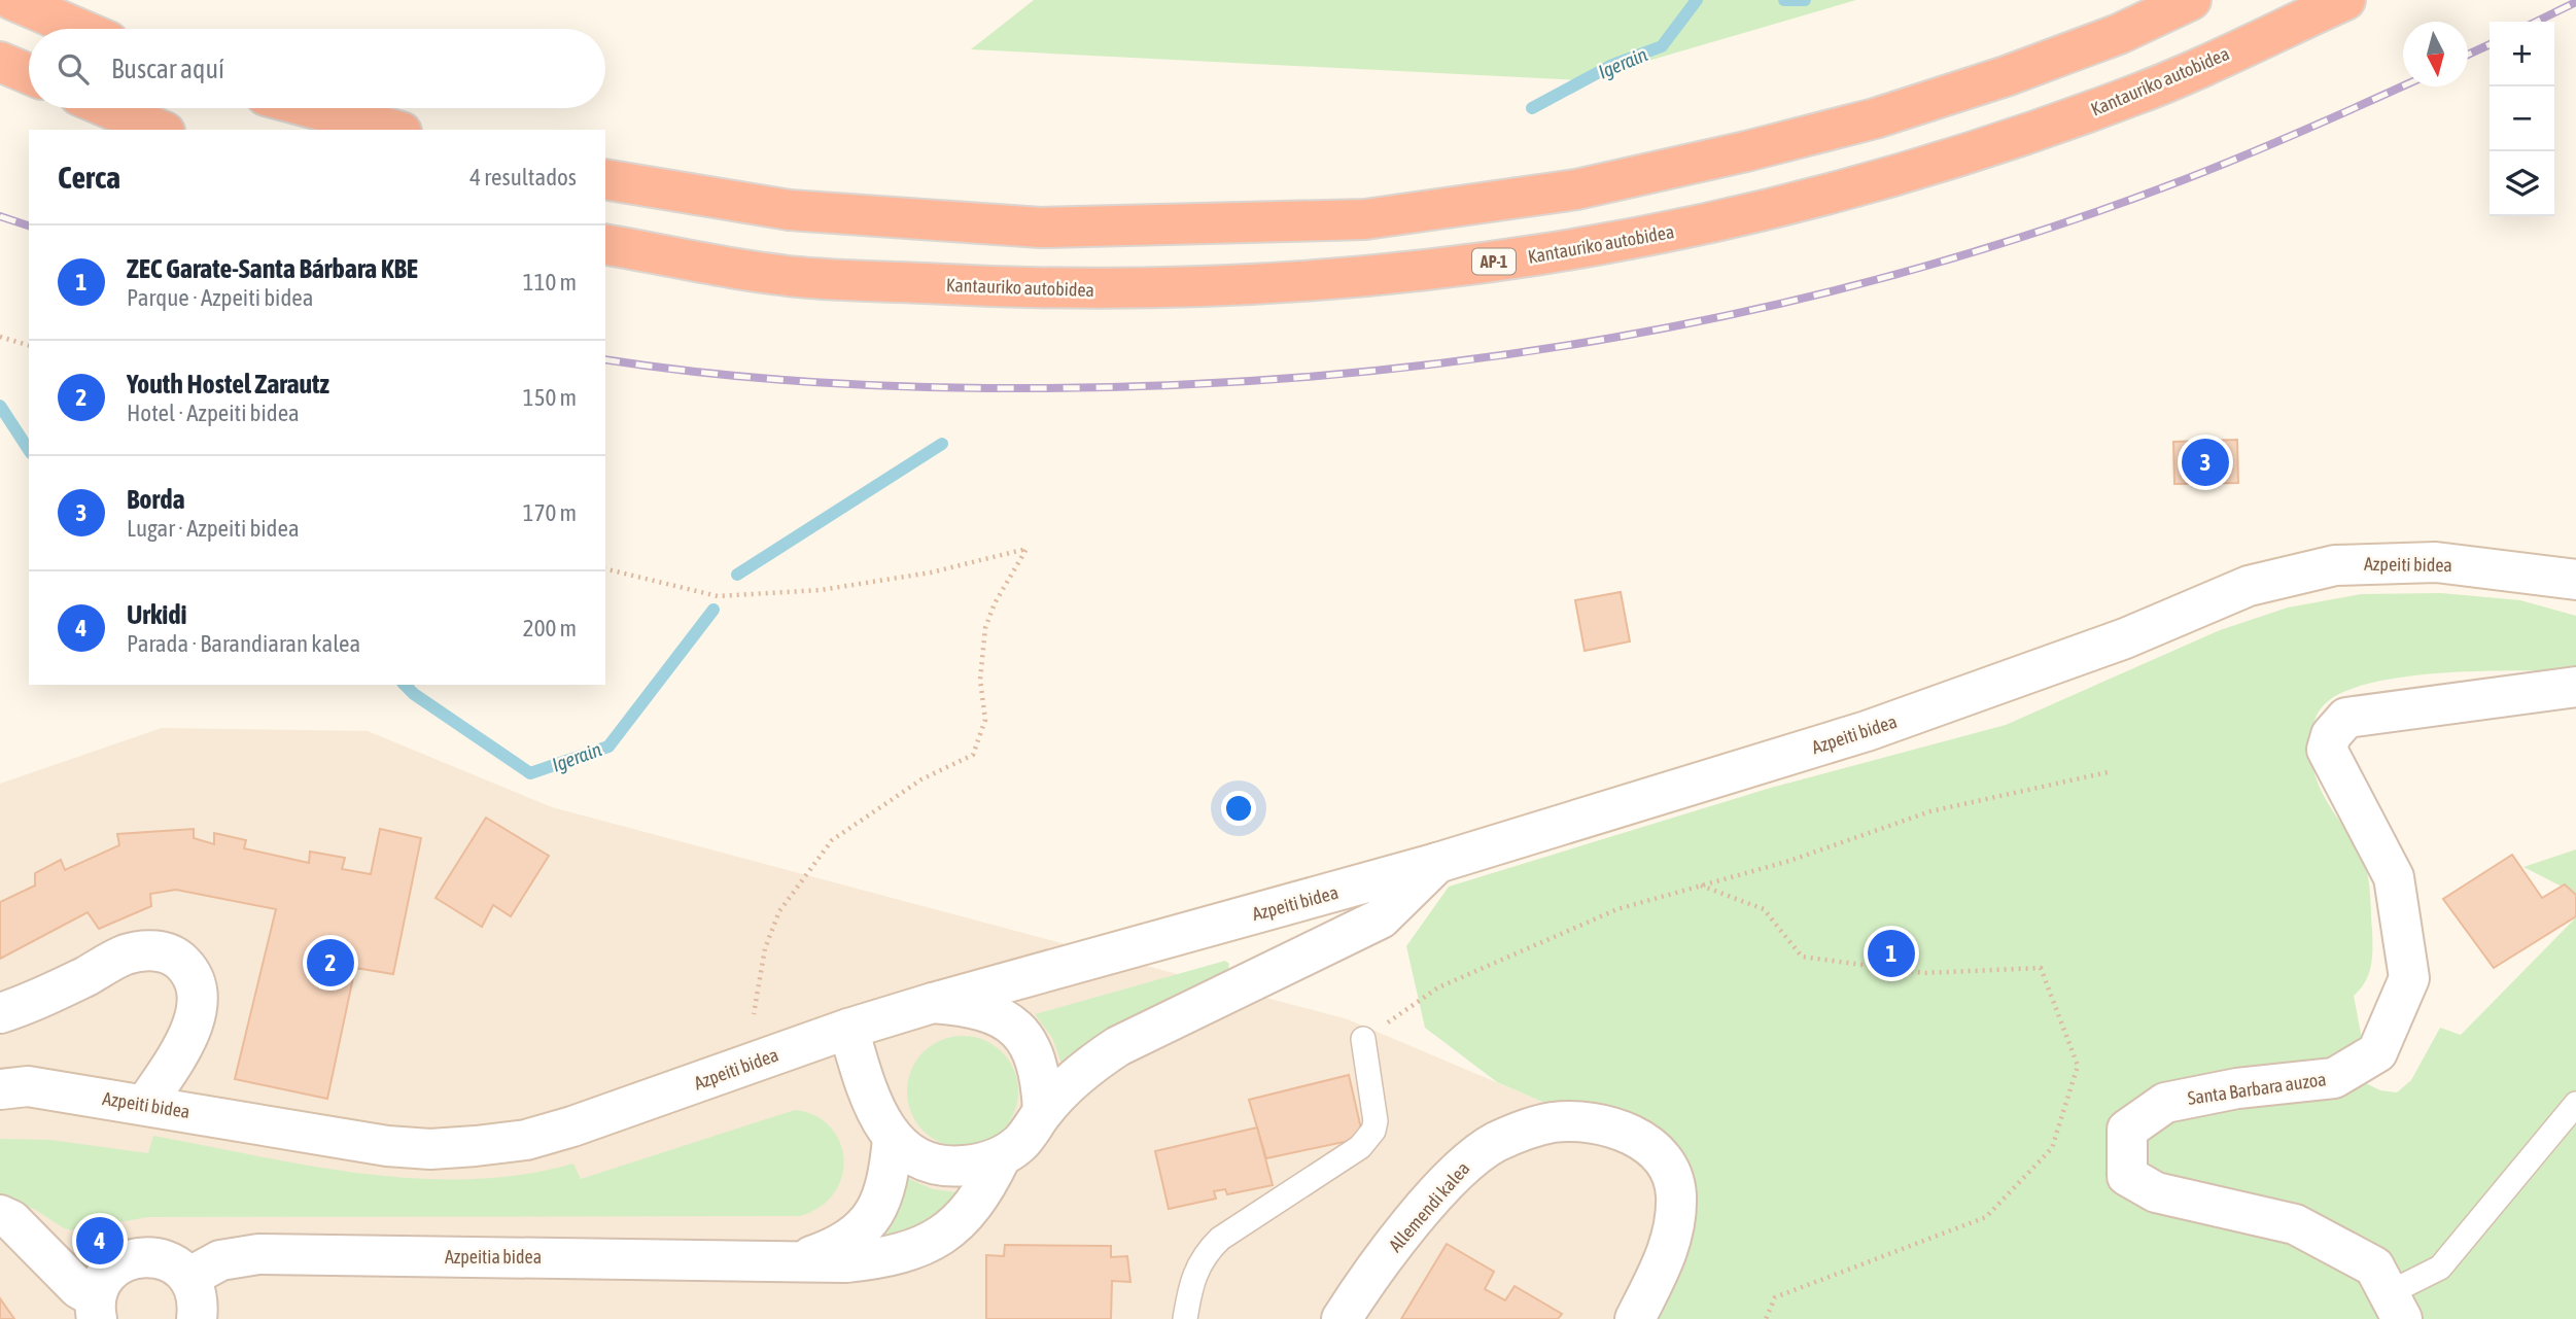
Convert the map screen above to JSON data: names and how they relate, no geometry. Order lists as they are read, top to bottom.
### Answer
{
  "streets": {
    "highway": ["Kantauriko autobidea", "AP-1"],
    "street": [
      "Azpeiti bidea",
      "Santa Barbara auzoa",
      "Allemendi kalea",
      "Azpeitia bidea"
    ]
  },
  "crossings": [
    ["Azpeiti bidea", "Azpeitia bidea"]
  ],
  "water": ["Igerain"],
  "north": "bottom",
  "page": {
    "map_buttons": ["+", "−"],
    "search": "Buscar aquí",
    "heading": ["Cerca", "4 resultados"],
    "list": [
      {
        "mark": "1",
        "name": "ZEC Garate-Santa Bárbara KBE",
        "note": "Parque · Azpeiti bidea",
        "value": "110 m"
      },
      {
        "mark": "2",
        "name": "Youth Hostel Zarautz",
        "note": "Hotel · Azpeiti bidea",
        "value": "150 m"
      },
      {
        "mark": "3",
        "name": "Borda",
        "note": "Lugar · Azpeiti bidea",
        "value": "170 m"
      },
      {
        "mark": "4",
        "name": "Urkidi",
        "note": "Parada · Barandiaran kalea",
        "value": "200 m"
      }
    ],
    "pins": [
      "3",
      "1",
      "2",
      "4"
    ]
  }
}
